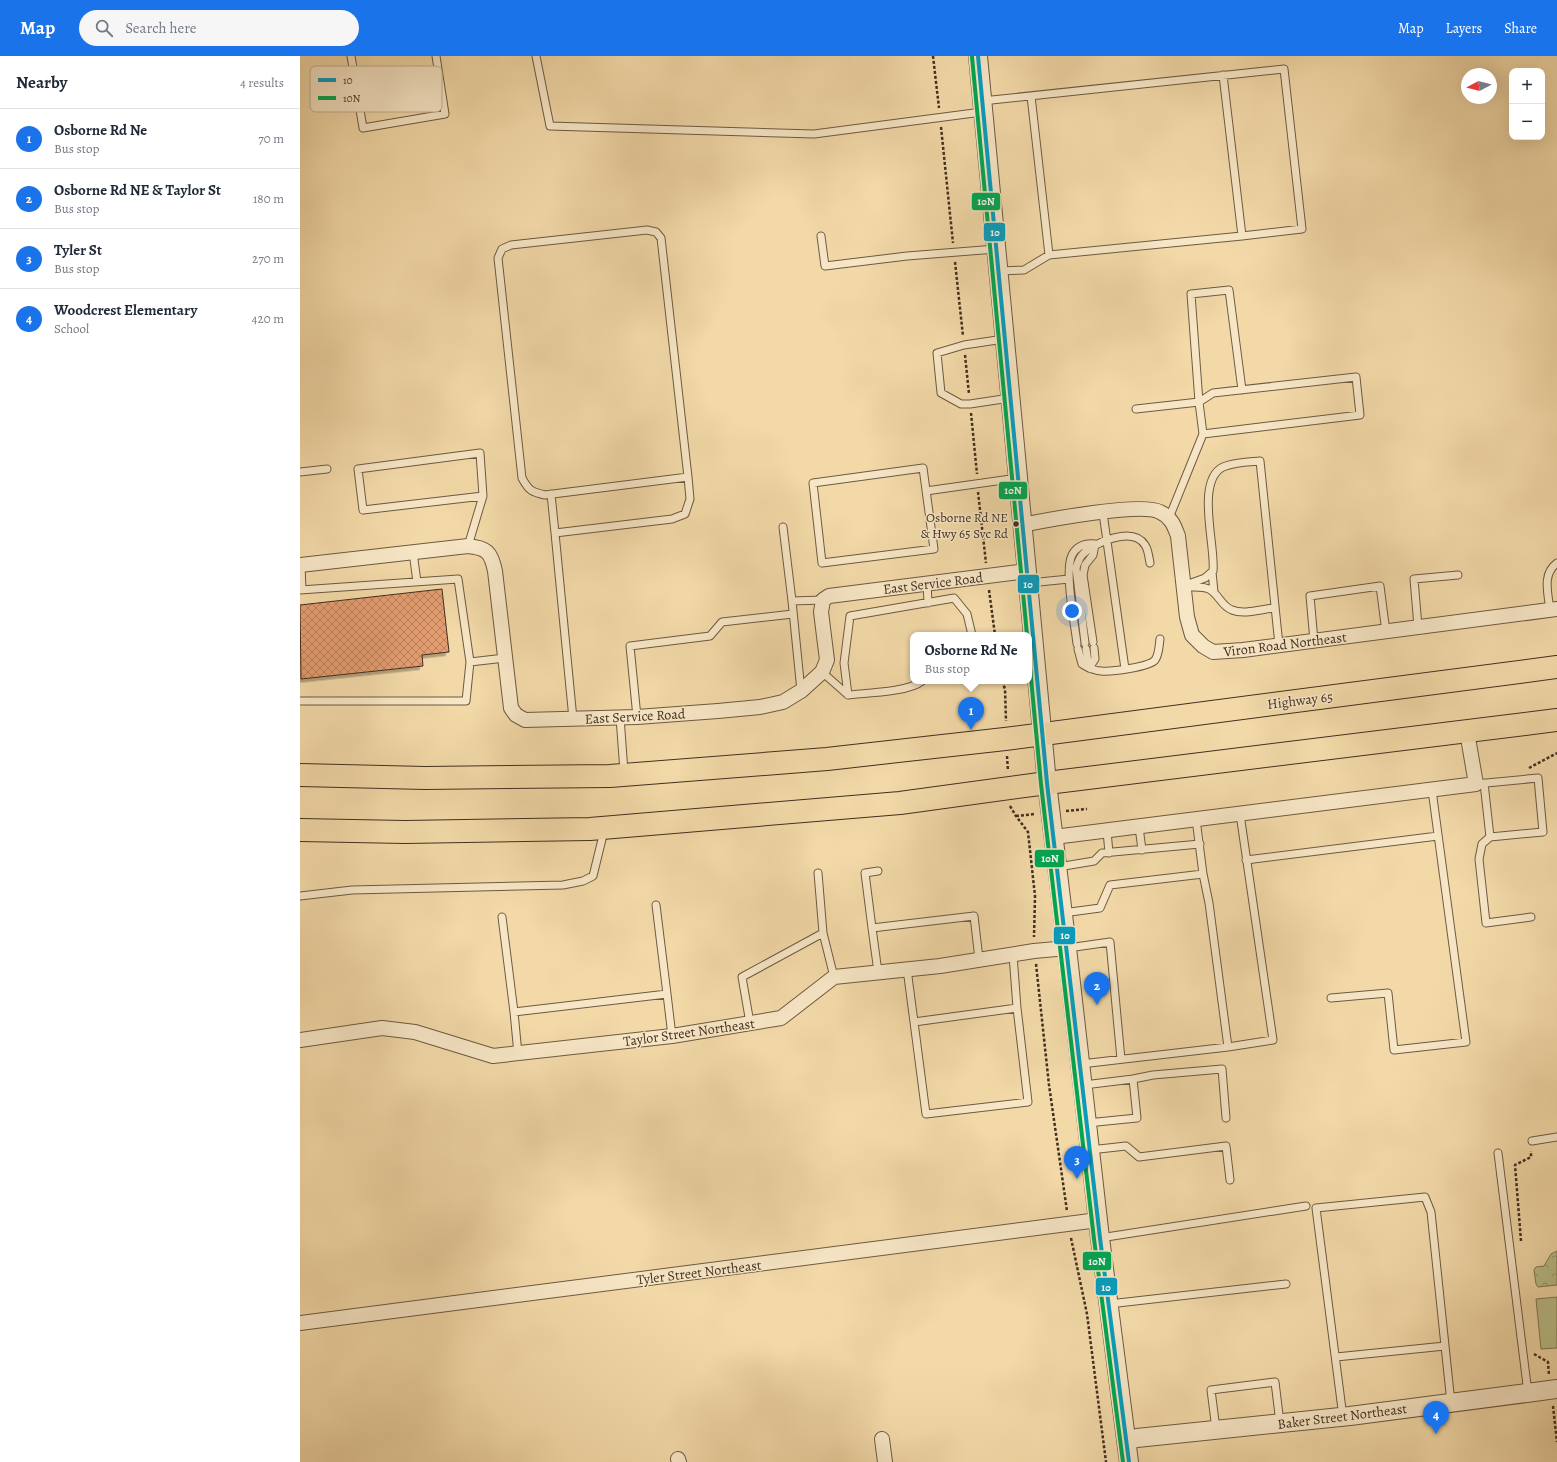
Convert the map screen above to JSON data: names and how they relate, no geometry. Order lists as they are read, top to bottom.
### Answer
{
  "streets": {
    "highway": ["Highway 65"],
    "street": [
      "East Service Road",
      "Viron Road Northeast",
      "Taylor Street Northeast",
      "Tyler Street Northeast",
      "Baker Street Northeast"
    ]
  },
  "places": ["Osborne Rd NE & Hwy 65 Svc Rd"],
  "lines": ["transit line 10", "transit line 10N"],
  "legend": ["10", "10N"],
  "north": "left",
  "page": {
    "header": "Map",
    "search": "Search here",
    "nav": ["Map", "Layers", "Share"],
    "heading": ["Nearby", "4 results"],
    "map_buttons": ["+", "−"],
    "list": [
      {
        "mark": "1",
        "name": "Osborne Rd Ne",
        "note": "Bus stop",
        "value": "70 m"
      },
      {
        "mark": "2",
        "name": "Osborne Rd NE & Taylor St",
        "note": "Bus stop",
        "value": "180 m"
      },
      {
        "mark": "3",
        "name": "Tyler St",
        "note": "Bus stop",
        "value": "270 m"
      },
      {
        "mark": "4",
        "name": "Woodcrest Elementary",
        "note": "School",
        "value": "420 m"
      }
    ],
    "popup": ["Osborne Rd Ne", "Bus stop"],
    "pins": [
      "1",
      "2",
      "3",
      "4"
    ]
  }
}
